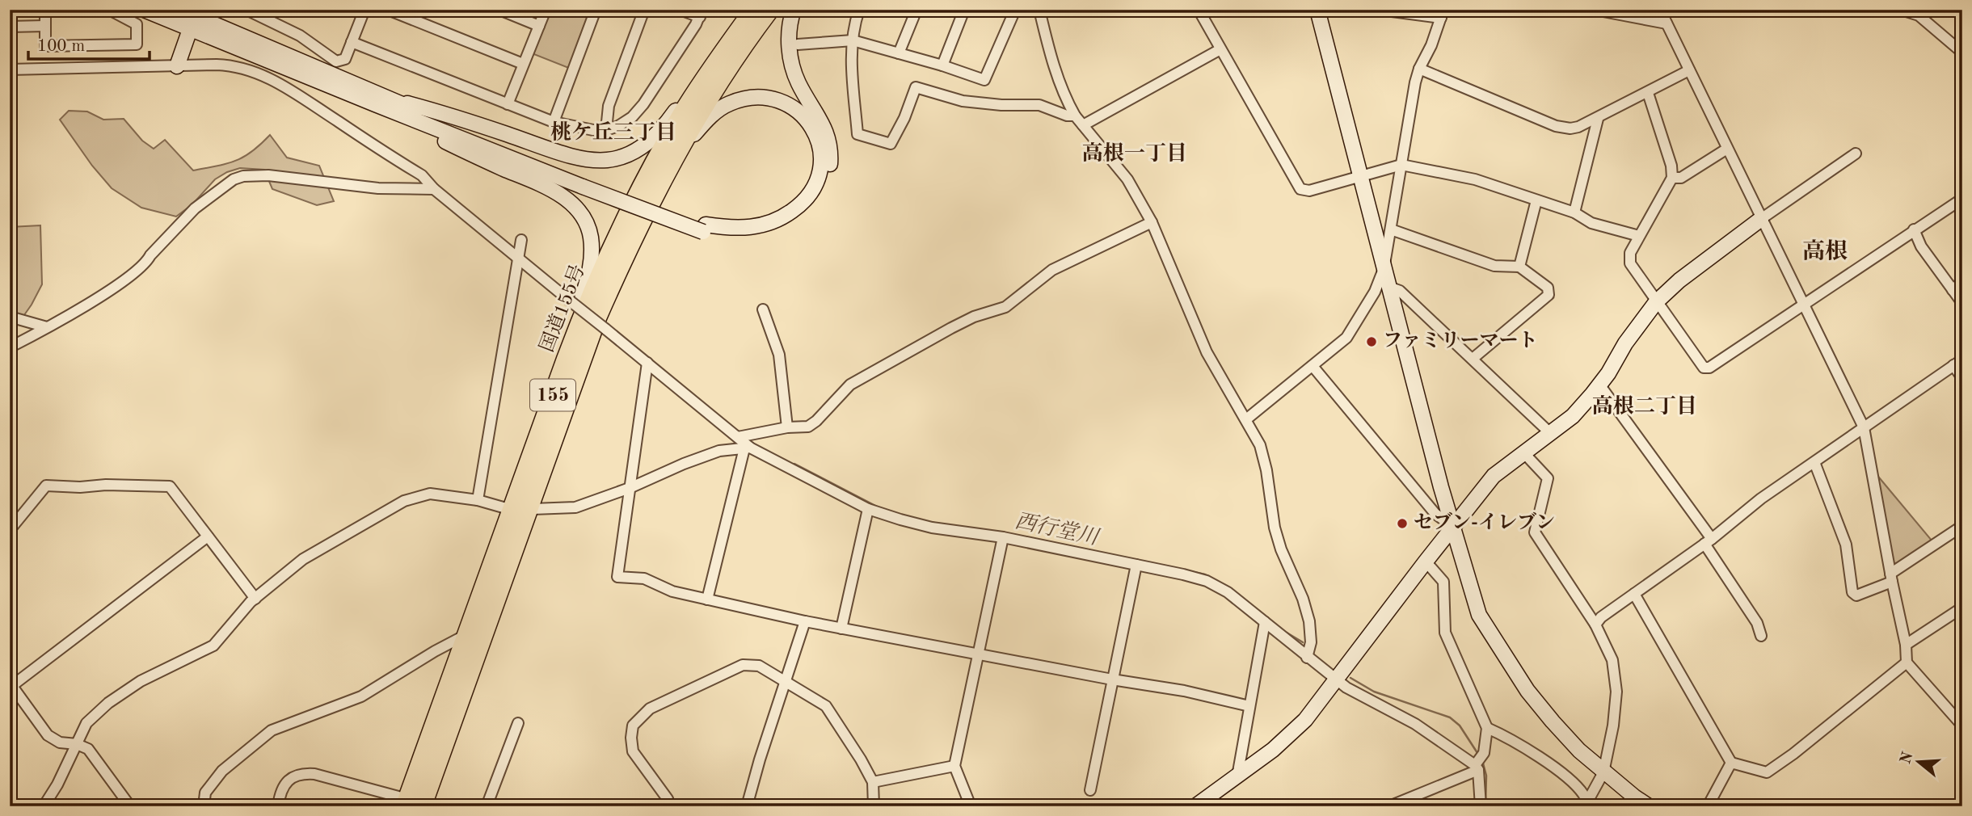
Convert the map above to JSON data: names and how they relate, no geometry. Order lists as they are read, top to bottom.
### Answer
{
  "streets": {
    "highway": ["国道155号", "155"]
  },
  "districts": [
    "桃ケ丘三丁目",
    "高根一丁目",
    "高根",
    "高根二丁目"
  ],
  "water": ["西行堂川"],
  "places": ["ファミリーマート", "セブン-イレブン"],
  "scale_bar": "100 m",
  "north": "left"
}
